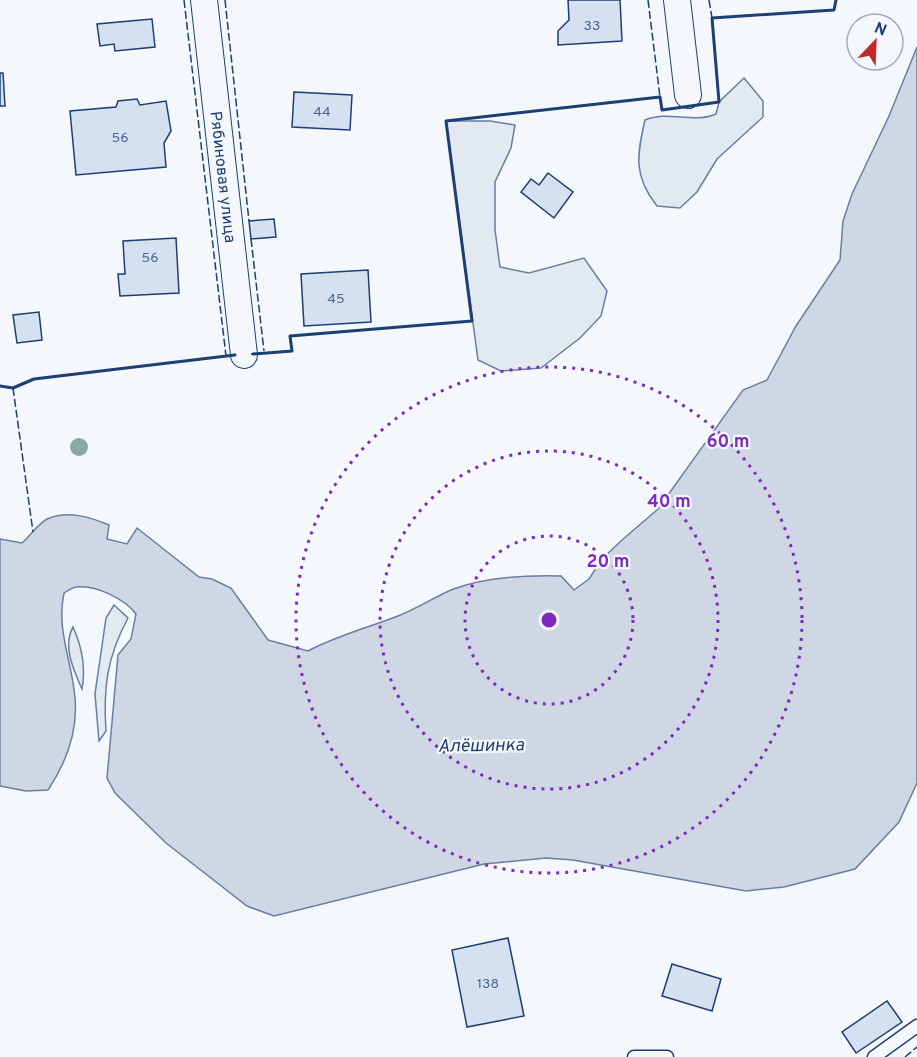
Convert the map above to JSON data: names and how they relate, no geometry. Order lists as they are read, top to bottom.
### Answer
{
  "streets": {
    "street": ["Рябиновая улица"]
  },
  "water": ["Алёшинка"],
  "house_numbers": [
    "33",
    "44",
    "56",
    "56",
    "45",
    "138"
  ],
  "north": "top right",
  "rings": ["60 m", "40 m", "20 m"]
}
